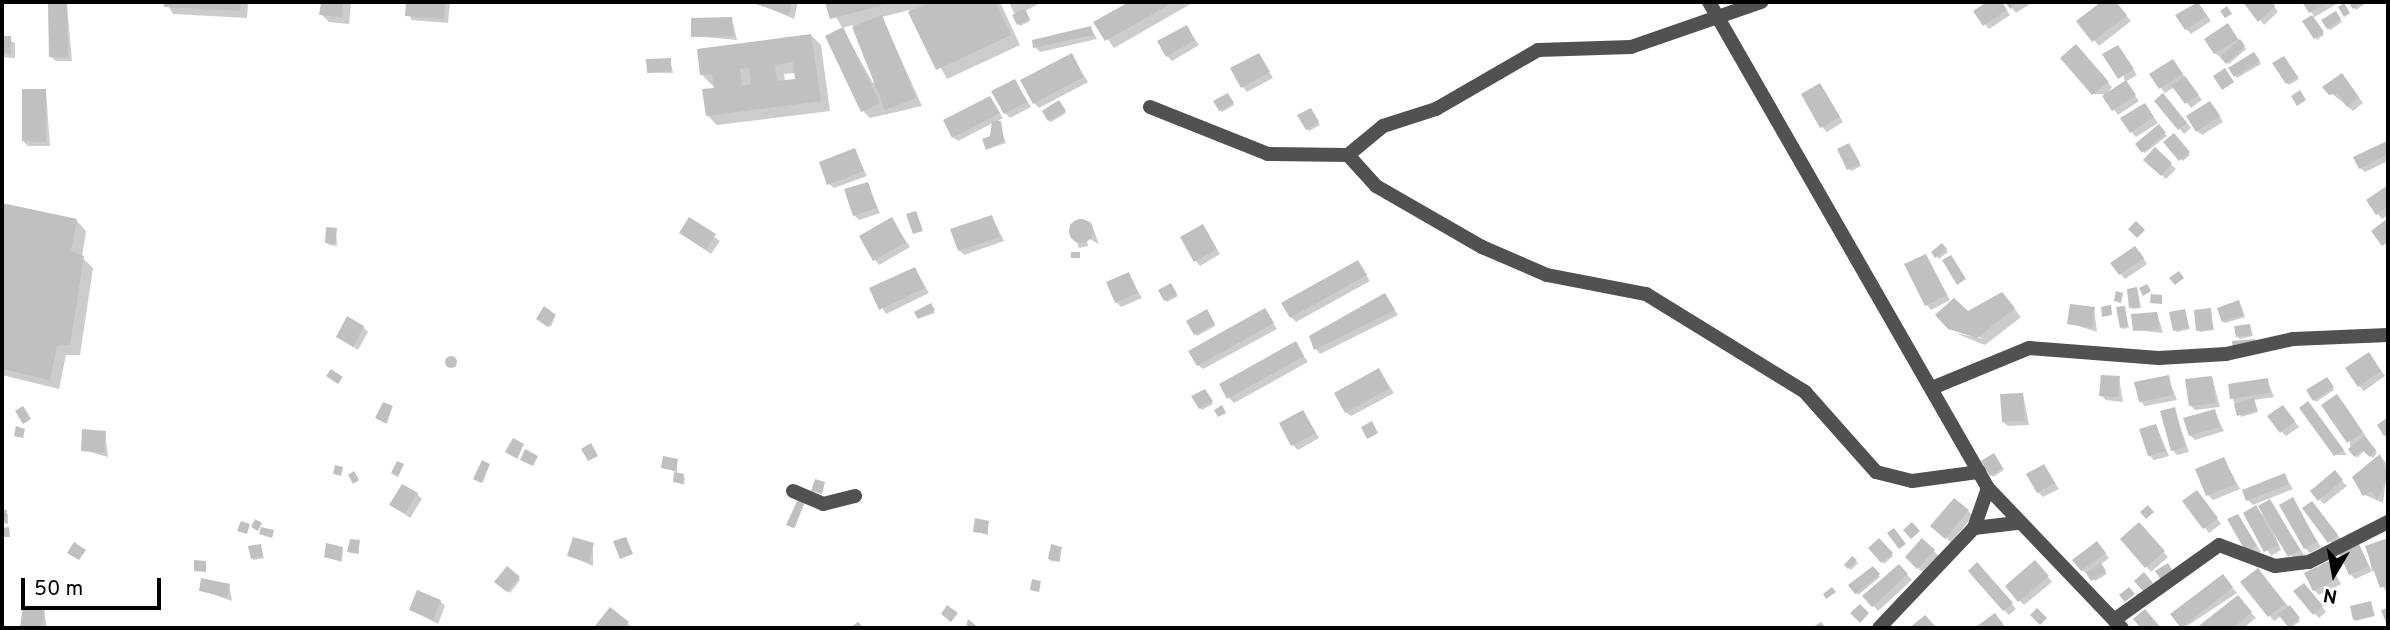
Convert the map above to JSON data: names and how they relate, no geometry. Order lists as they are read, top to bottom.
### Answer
{
  "scale_bar": "50 m",
  "north": "bottom"
}
